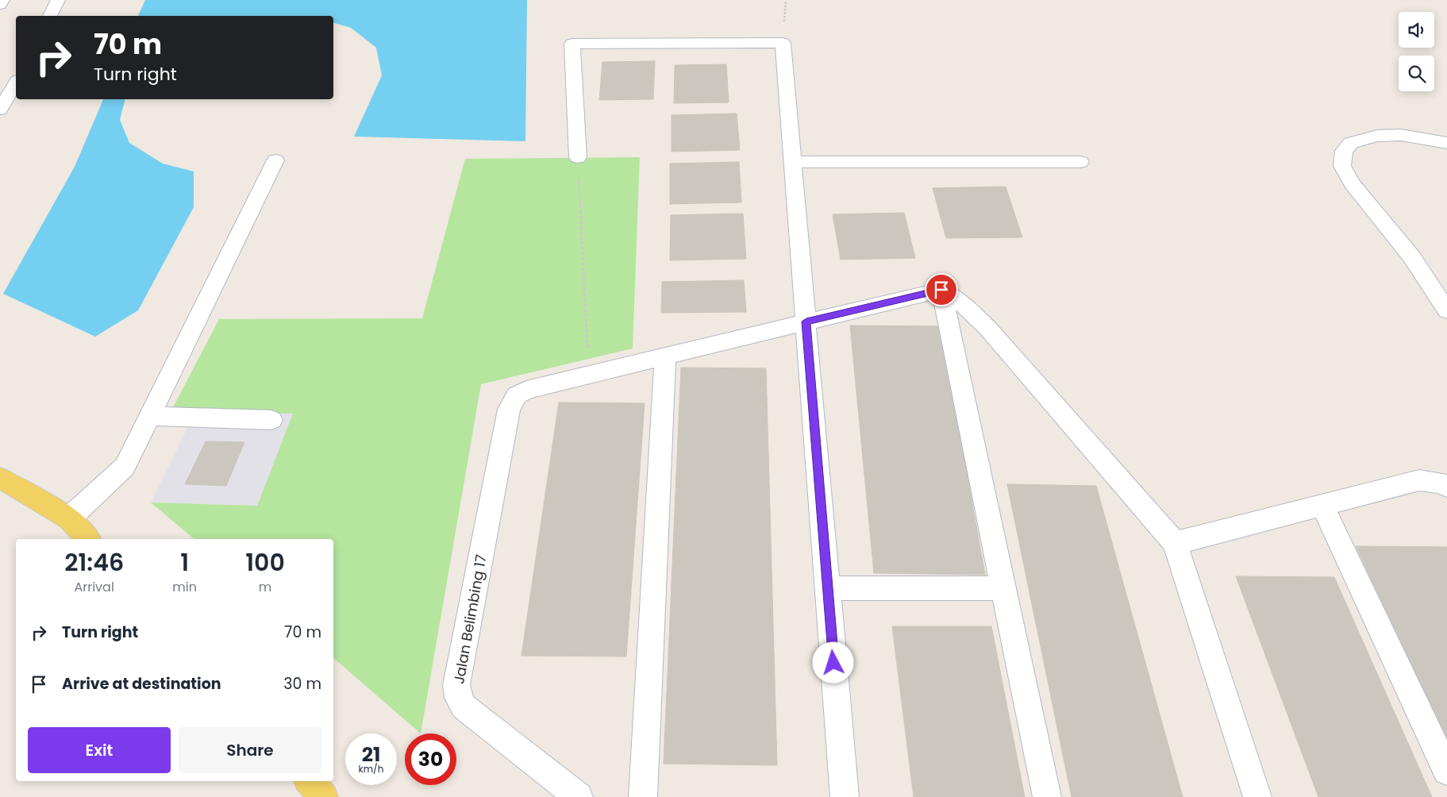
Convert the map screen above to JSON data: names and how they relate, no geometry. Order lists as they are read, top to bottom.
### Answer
{
  "streets": {
    "street": ["Jalan Belimbing 17"]
  },
  "page": {
    "turn": ["70 m", "Turn right"],
    "eta": [
      "21:46",
      "Arrival",
      "1",
      "min",
      "100",
      "m"
    ],
    "list": [
      {
        "name": "Turn right",
        "value": "70 m"
      },
      {
        "name": "Arrive at destination",
        "value": "30 m"
      }
    ],
    "buttons": ["Exit", "Share"],
    "speed": "21 km/h",
    "limit": "30"
  }
}
